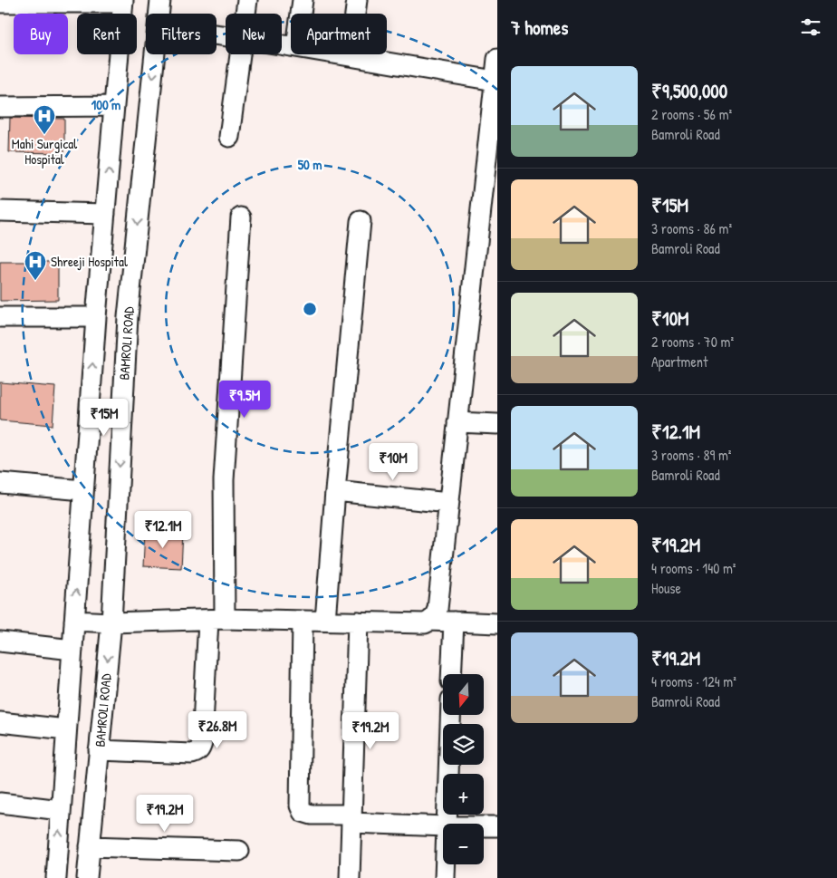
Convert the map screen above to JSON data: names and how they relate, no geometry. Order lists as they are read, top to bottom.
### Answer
{
  "streets": {
    "street": ["BAMROLI ROAD"]
  },
  "places": {
    "hospital": ["Mahi Surgical Hospital", "Shreeji Hospital"]
  },
  "north": "bottom",
  "page": {
    "heading": "7 homes",
    "chip": [
      "Buy",
      "Rent",
      "Filters",
      "New",
      "Apartment"
    ],
    "list": [
      {
        "name": "₹9,500,000",
        "note": "2 rooms · 56 m² · Bamroli Road"
      },
      {
        "name": "₹15M",
        "note": "3 rooms · 86 m² · Bamroli Road"
      },
      {
        "name": "₹10M",
        "note": "2 rooms · 70 m² · Apartment"
      },
      {
        "name": "₹12.1M",
        "note": "3 rooms · 89 m² · Bamroli Road"
      },
      {
        "name": "₹19.2M",
        "note": "4 rooms · 140 m² · House"
      },
      {
        "name": "₹19.2M",
        "note": "4 rooms · 124 m² · Bamroli Road"
      }
    ],
    "price": [
      "₹9.5M",
      "₹15M",
      "₹10M",
      "₹12.1M",
      "₹26.8M",
      "₹19.2M",
      "₹19.2M"
    ],
    "map_buttons": ["+", "−"]
  },
  "rings": ["100 m", "50 m"]
}
